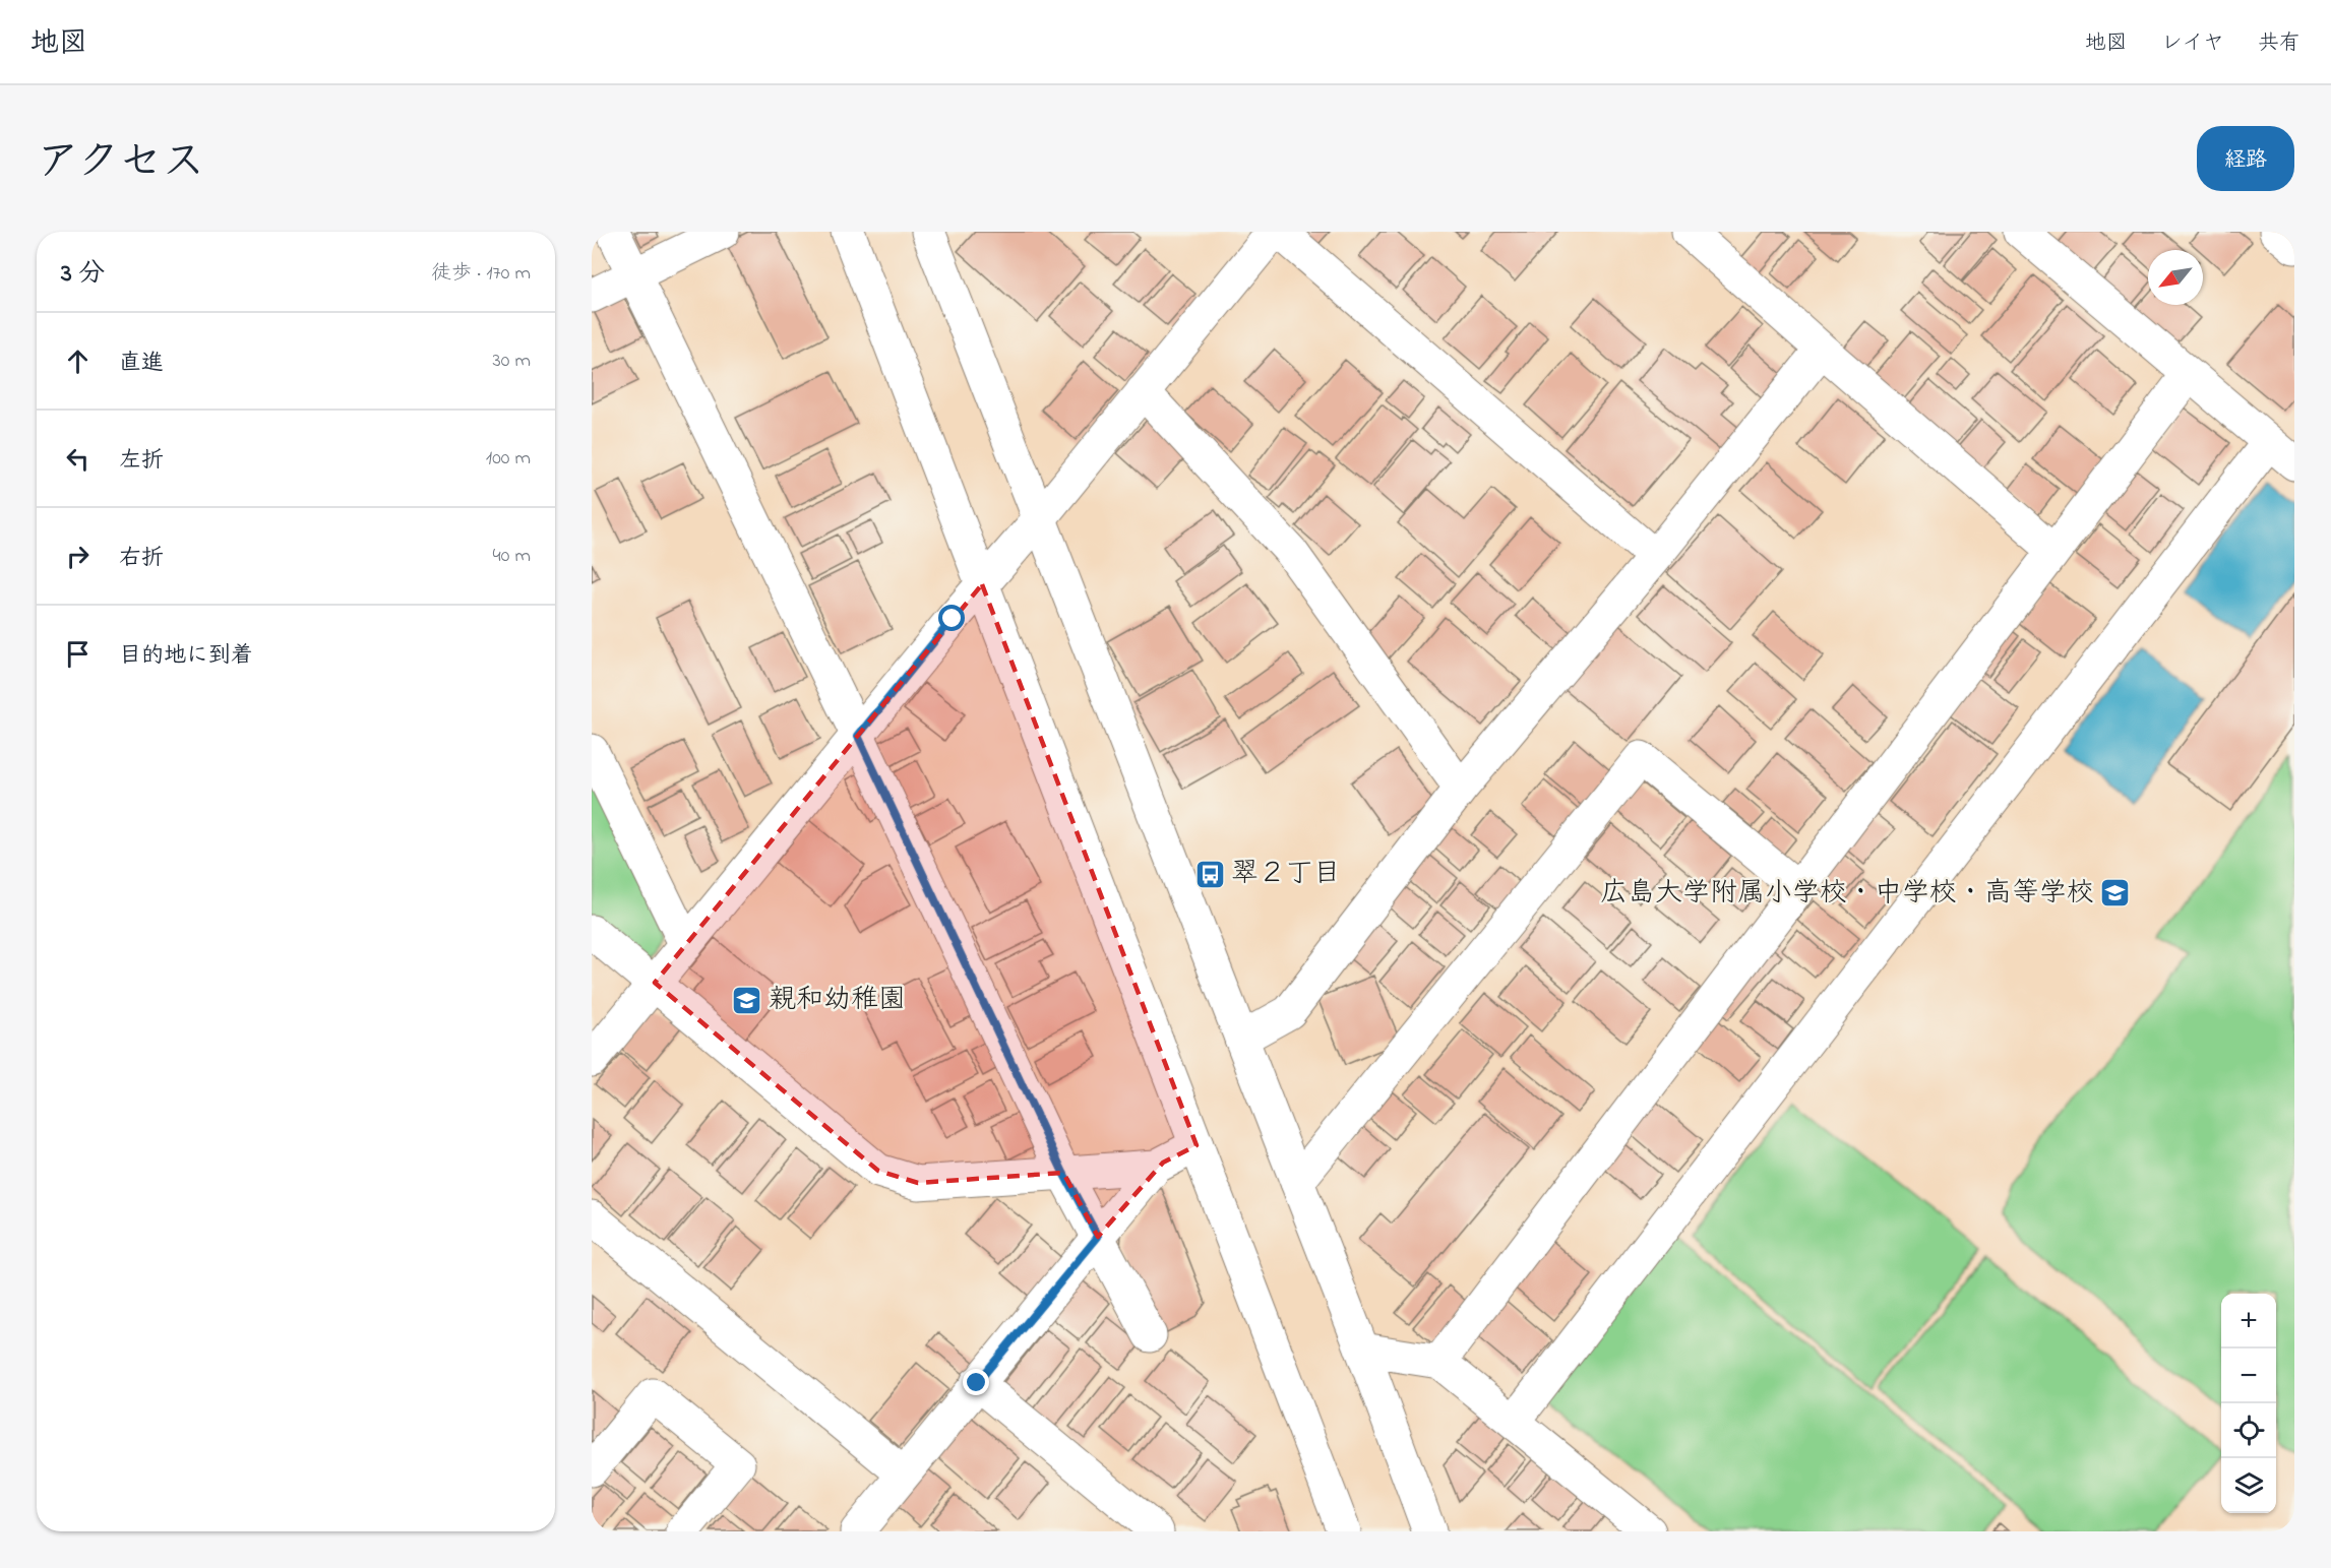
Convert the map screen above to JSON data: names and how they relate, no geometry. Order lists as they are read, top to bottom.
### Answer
{
  "places": {
    "bus stop": ["翠２丁目"],
    "school or university": ["広島大学附属小学校・中学校・高等学校", "親和幼稚園"]
  },
  "north": "bottom left",
  "page": {
    "header": "地図",
    "nav": ["地図", "レイヤ", "共有"],
    "title": "アクセス",
    "buttons": "経路",
    "heading": ["3 分", "徒歩 · 170 m"],
    "list": [
      ["直進", "30 m"],
      ["左折", "100 m"],
      ["右折", "40 m"],
      "目的地に到着"
    ],
    "map_buttons": ["+", "−"]
  }
}
